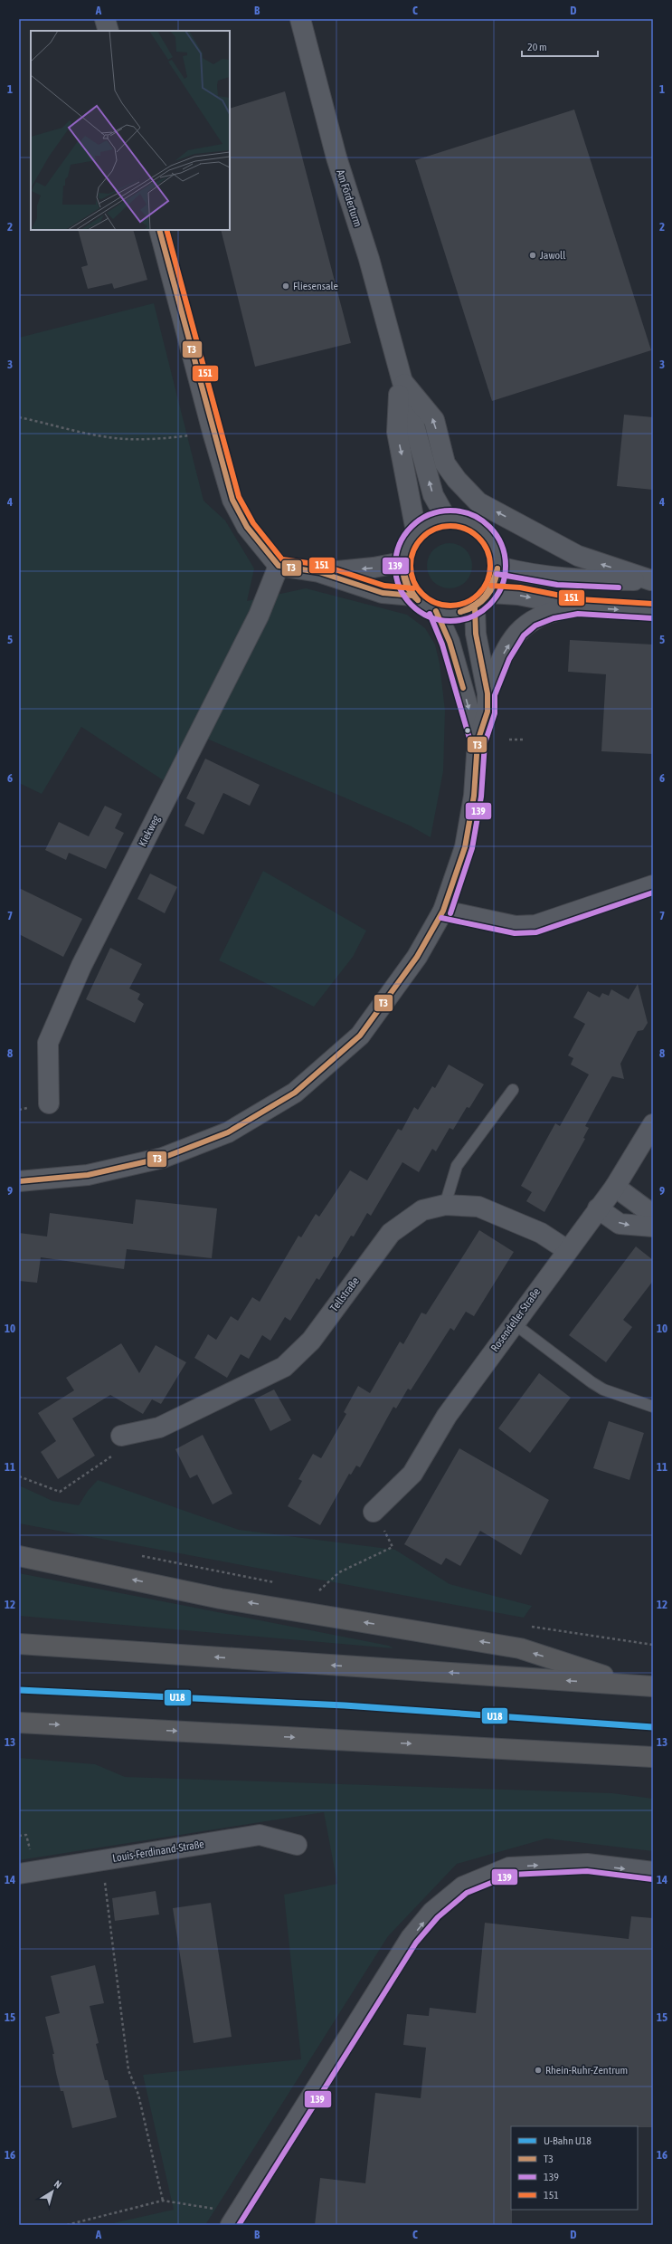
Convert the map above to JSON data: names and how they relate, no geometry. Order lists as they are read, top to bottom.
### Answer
{
  "streets": {
    "street": [
      "Am Förderturm",
      "Kiekweg",
      "Tellstraße",
      "Rosendeller Straße",
      "Louis-Ferdinand-Straße"
    ]
  },
  "crossings": [
    ["Tellstraße", "Rosendeller Straße"]
  ],
  "places": ["Jawoll", "Fliesensale", "Rhein-Ruhr-Zentrum"],
  "lines": [
    "transit line T3",
    "transit line 151",
    "transit line 139",
    "metro line U18"
  ],
  "legend": [
    "U-Bahn U18",
    "T3",
    "139",
    "151"
  ],
  "scale_bar": "20 m",
  "north": "top right",
  "grid": {
    "columns": [
      "A",
      "B",
      "C",
      "D"
    ],
    "rows": [
      "1",
      "2",
      "3",
      "4",
      "5",
      "6",
      "7",
      "8",
      "9",
      "10",
      "11",
      "12",
      "13",
      "14",
      "15",
      "16"
    ]
  }
}
